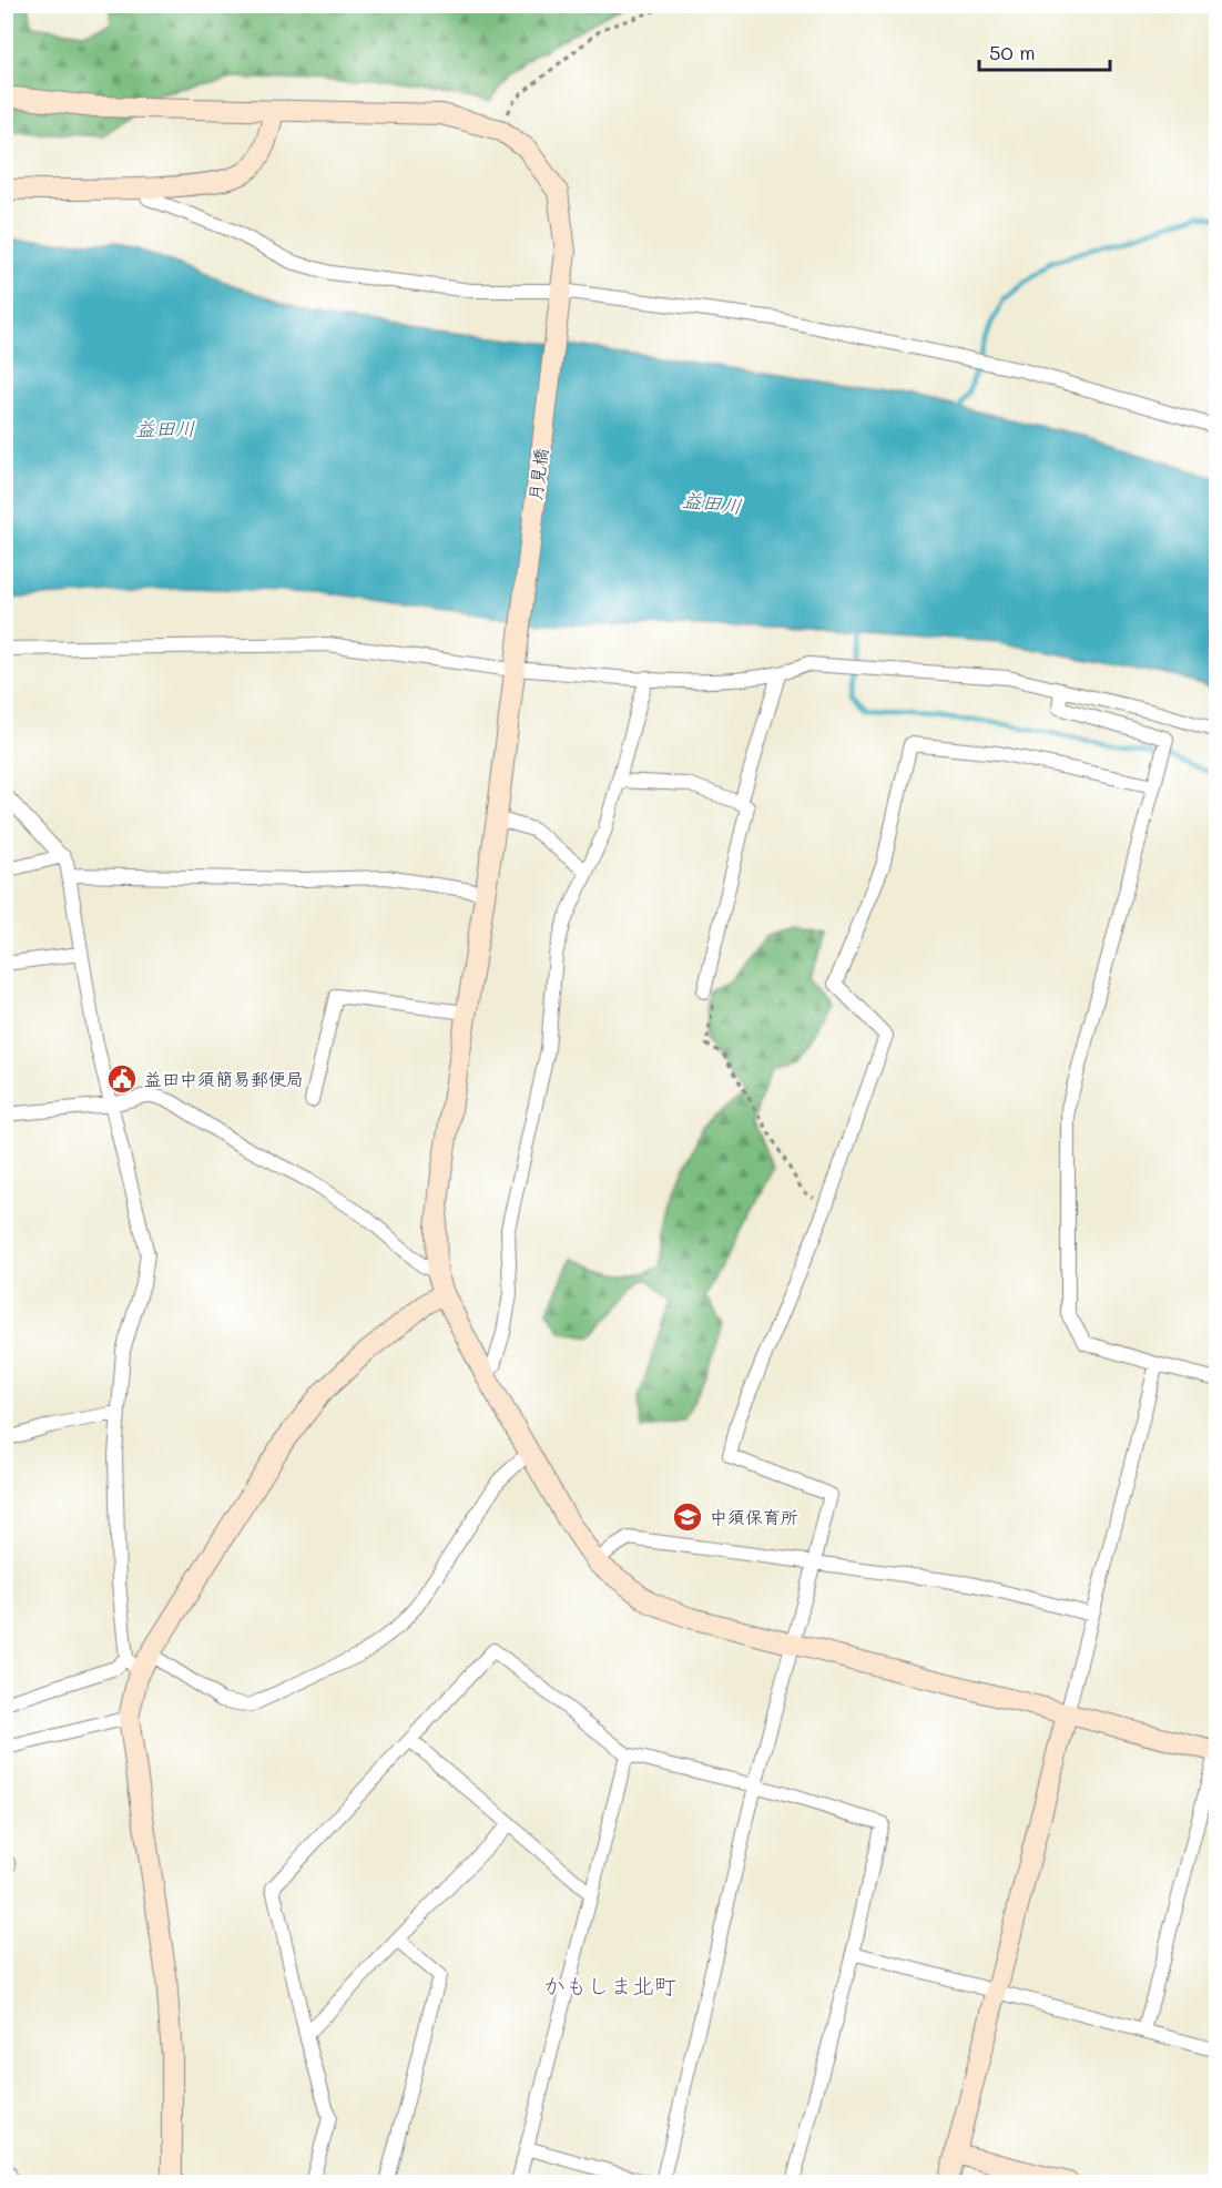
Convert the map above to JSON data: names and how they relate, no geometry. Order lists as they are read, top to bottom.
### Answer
{
  "streets": {
    "street": ["月見橋"]
  },
  "districts": ["かもしま北町"],
  "water": ["益田川"],
  "places": {
    "public building": ["益田中須簡易郵便局"],
    "school or university": ["中須保育所"]
  },
  "scale_bar": "50 m"
}
